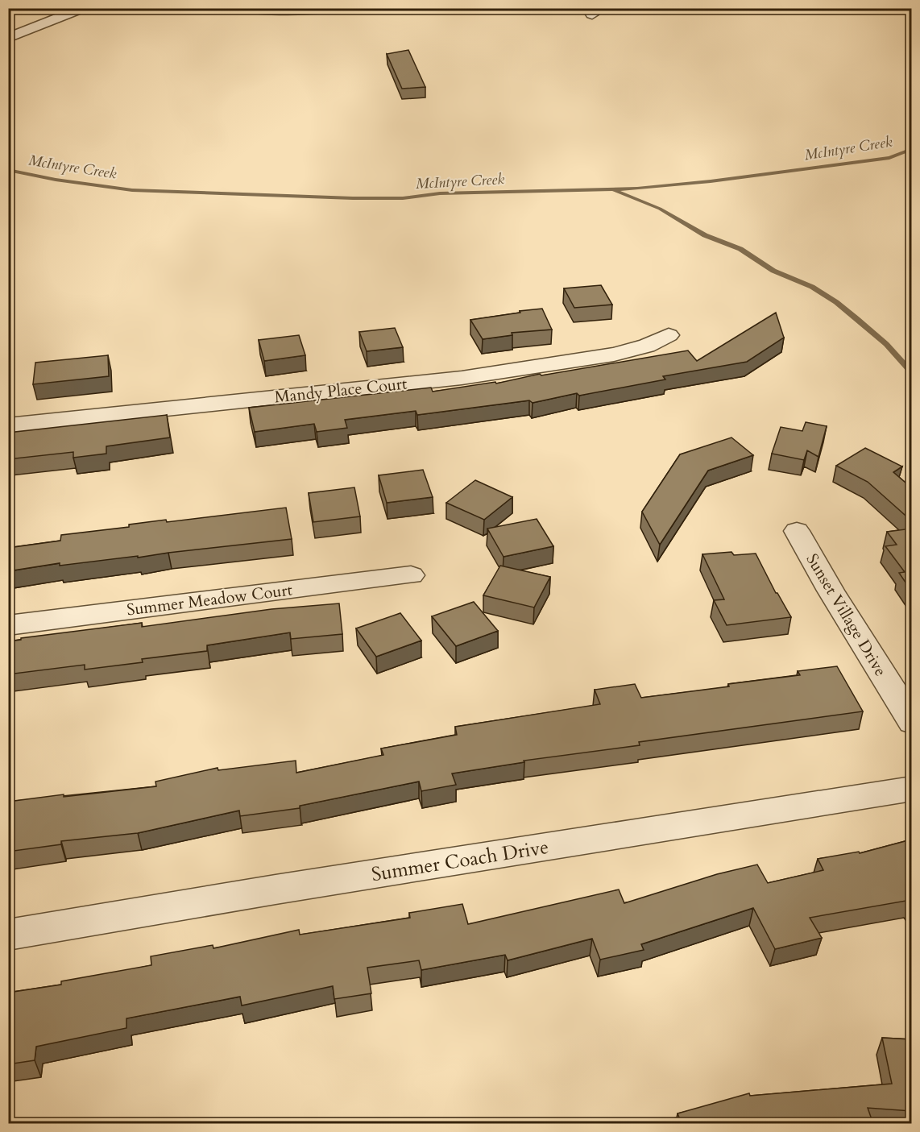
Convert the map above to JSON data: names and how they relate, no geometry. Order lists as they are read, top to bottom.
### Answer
{
  "streets": {
    "street": [
      "Mandy Place Court",
      "Summer Meadow Court",
      "Sunset Village Drive",
      "Summer Coach Drive"
    ]
  },
  "water": ["McIntyre Creek"]
}
